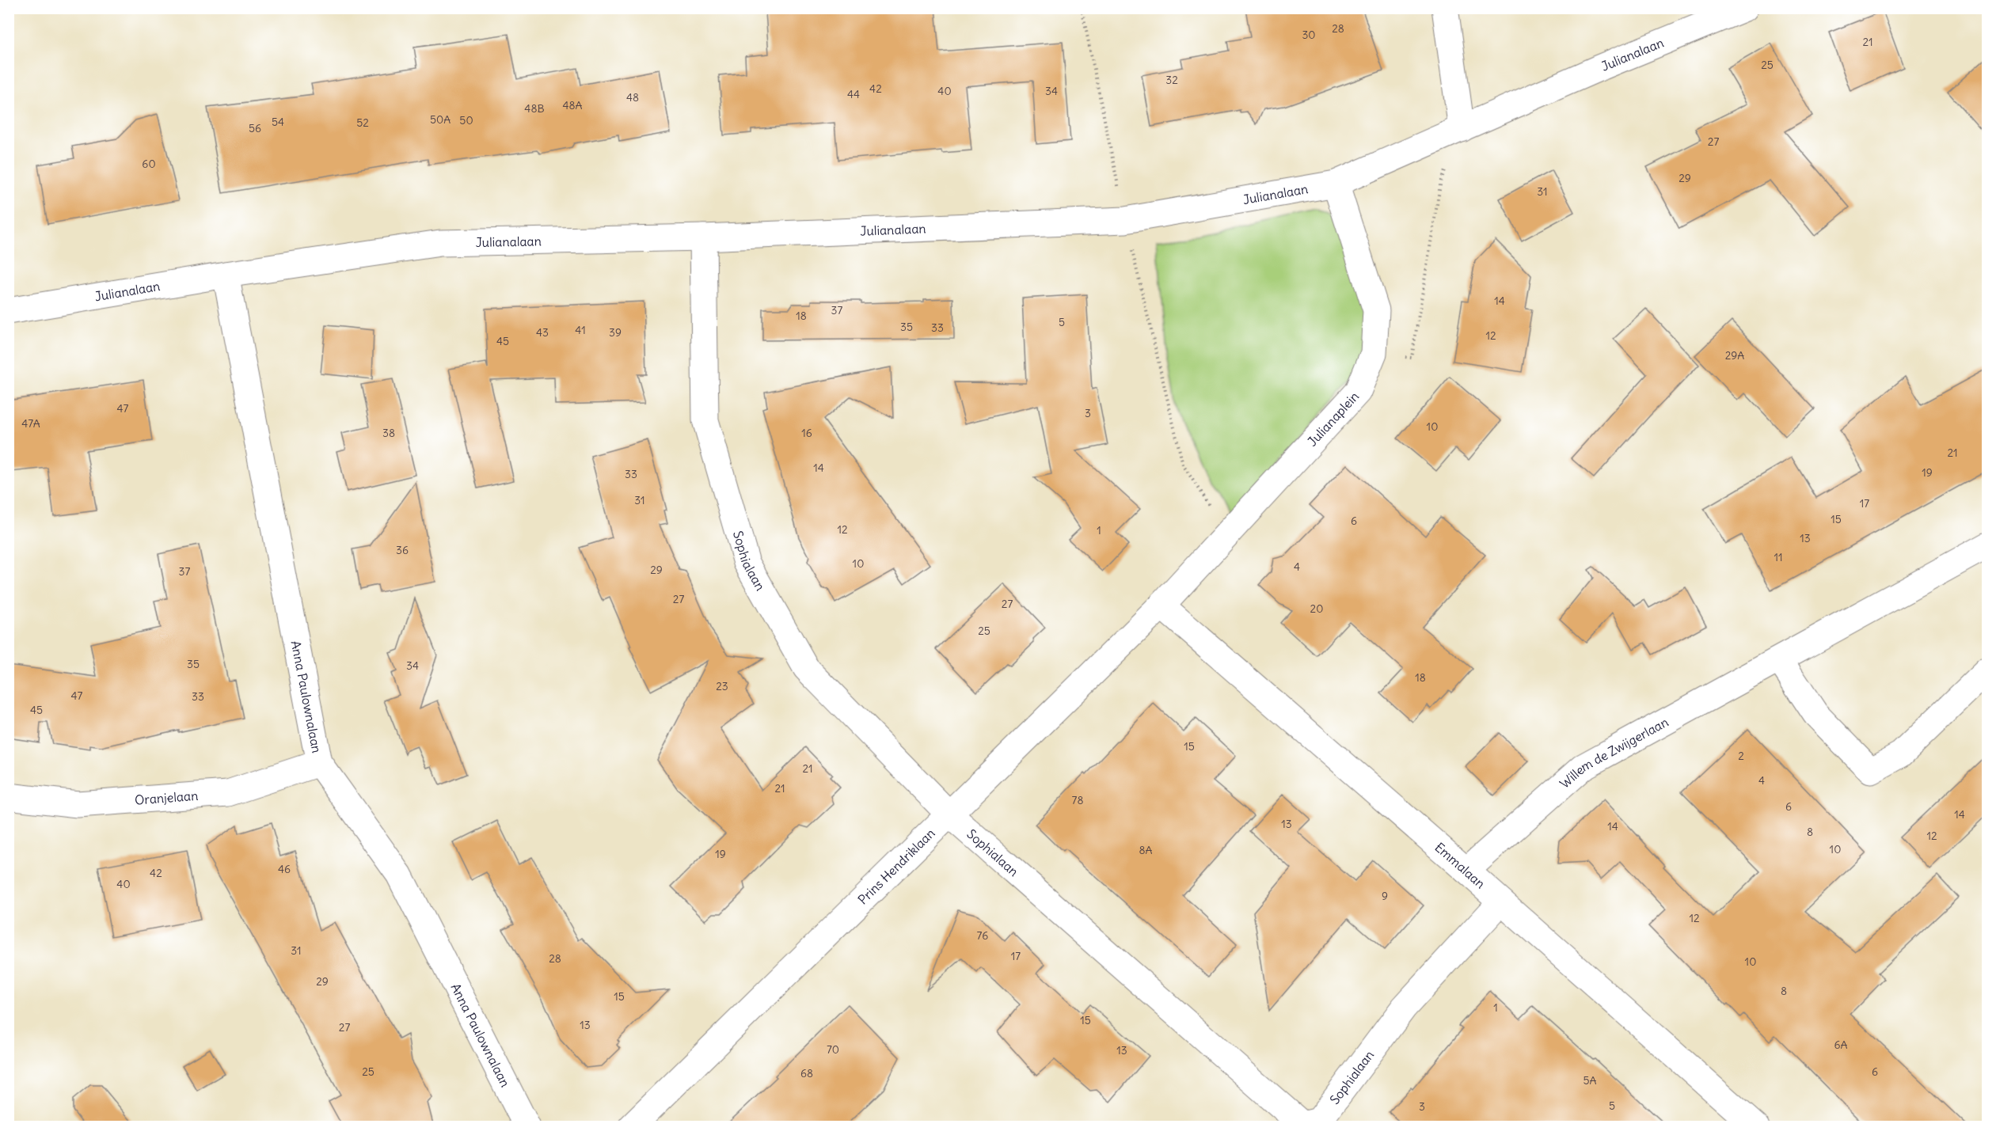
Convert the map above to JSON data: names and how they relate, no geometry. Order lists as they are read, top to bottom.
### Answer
{
  "streets": {
    "street": [
      "Julianalaan",
      "Julianaplein",
      "Sophialaan",
      "Anna Paulownalaan",
      "Willem de Zwijgerlaan",
      "Oranjelaan",
      "Prins Hendriklaan",
      "Emmalaan"
    ]
  },
  "crossings": [
    ["Julianalaan", "Julianaplein"],
    ["Julianalaan", "Sophialaan"],
    ["Julianalaan", "Anna Paulownalaan"],
    ["Julianaplein", "Prins Hendriklaan"],
    ["Julianaplein", "Emmalaan"],
    ["Sophialaan", "Prins Hendriklaan"],
    ["Sophialaan", "Emmalaan"],
    ["Anna Paulownalaan", "Oranjelaan"],
    ["Willem de Zwijgerlaan", "Emmalaan"],
    ["Prins Hendriklaan", "Emmalaan"]
  ],
  "house_numbers": [
    "28",
    "30",
    "21",
    "25",
    "32",
    "42",
    "40",
    "34",
    "44",
    "48",
    "48A",
    "48B",
    "50A",
    "50",
    "54",
    "52",
    "56",
    "27",
    "60",
    "29",
    "31",
    "14",
    "37",
    "18",
    "5",
    "35",
    "33",
    "41",
    "43",
    "39",
    "12",
    "45",
    "29A",
    "47",
    "3",
    "47A",
    "10",
    "38",
    "16",
    "21",
    "14",
    "19",
    "33",
    "31",
    "17",
    "15",
    "6",
    "12",
    "1",
    "13",
    "36",
    "11",
    "10",
    "4",
    "29",
    "37",
    "27",
    "27",
    "20",
    "25",
    "35",
    "34",
    "18",
    "23",
    "47",
    "33",
    "45",
    "15",
    "2",
    "21",
    "4",
    "21",
    "78",
    "6",
    "14",
    "13",
    "14",
    "8",
    "12",
    "10",
    "8A",
    "19",
    "46",
    "42",
    "40",
    "9",
    "12",
    "76",
    "31",
    "17",
    "28",
    "10",
    "29",
    "8",
    "15",
    "1",
    "15",
    "13",
    "27",
    "6A",
    "70",
    "13",
    "25",
    "6",
    "68",
    "5A",
    "5",
    "3"
  ]
}
